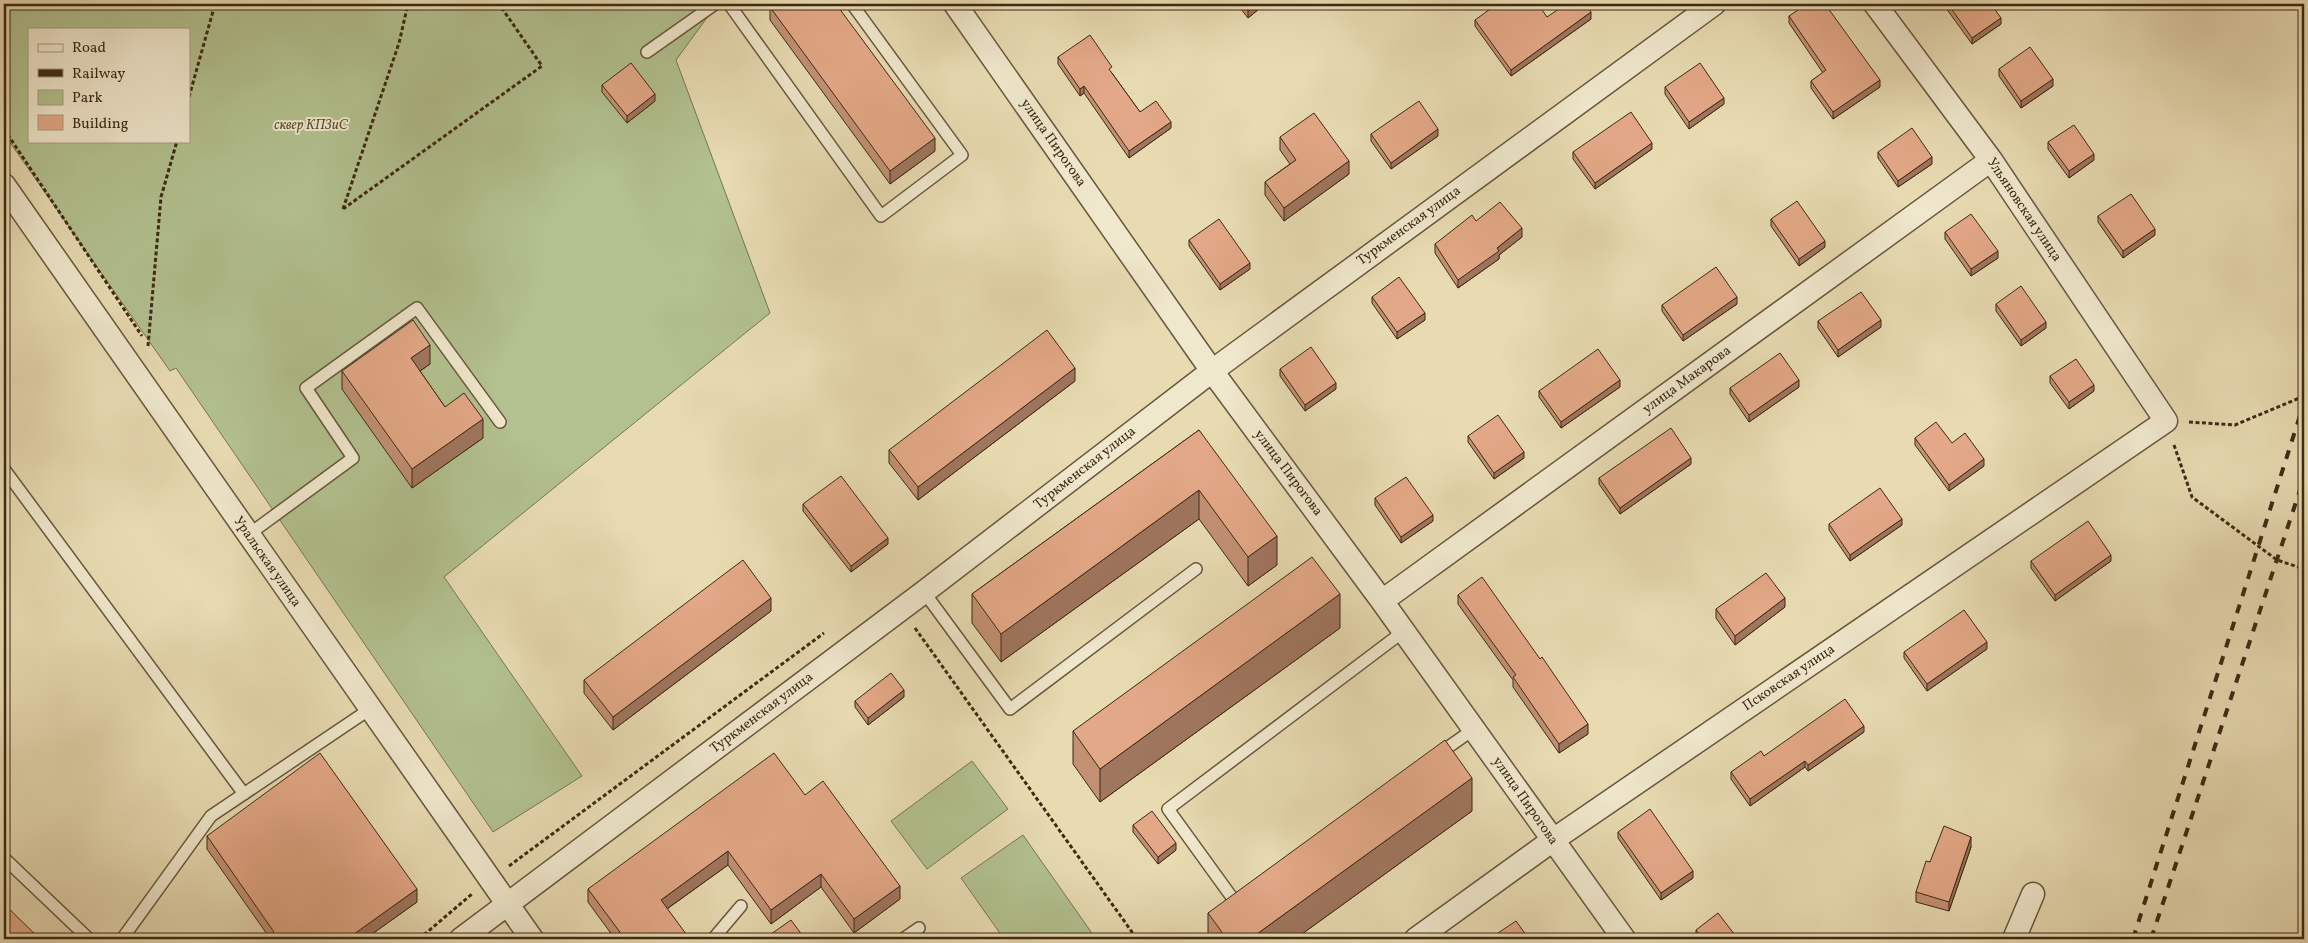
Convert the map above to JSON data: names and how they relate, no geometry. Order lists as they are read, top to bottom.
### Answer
{
  "streets": {
    "street": [
      "улица Пирогова",
      "Ульяновская улица",
      "Туркменская улица",
      "улица Макарова",
      "Уральская улица",
      "Псковская улица"
    ]
  },
  "crossings": [
    ["улица Пирогова", "Туркменская улица"],
    ["улица Пирогова", "улица Макарова"],
    ["улица Пирогова", "Псковская улица"],
    ["Ульяновская улица", "улица Макарова"],
    ["Ульяновская улица", "Псковская улица"],
    ["Туркменская улица", "Уральская улица"]
  ],
  "parks": ["сквер КПЗиС"],
  "legend": [
    "Road",
    "Railway",
    "Park",
    "Building"
  ]
}
